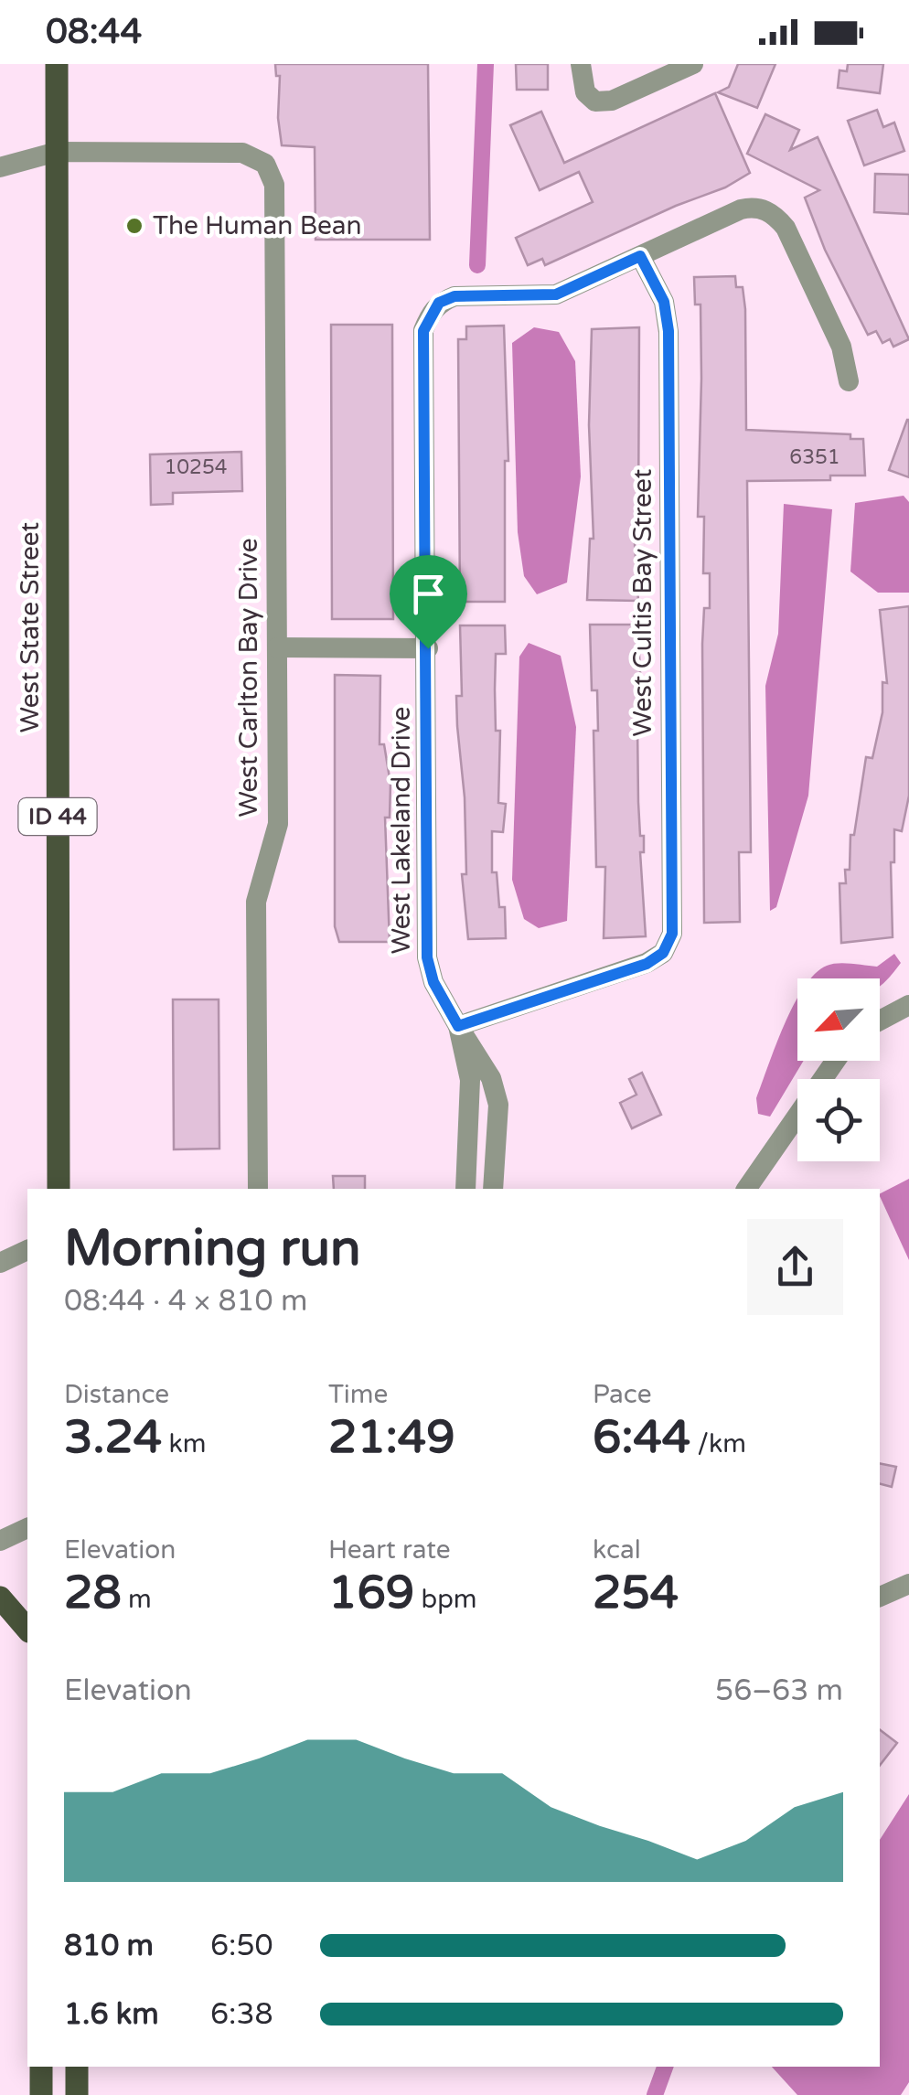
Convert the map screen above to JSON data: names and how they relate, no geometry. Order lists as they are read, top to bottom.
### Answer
{
  "streets": {
    "main road": ["West State Street", "ID 44"],
    "street": ["West Cultis Bay Street", "West Carlton Bay Drive", "West Lakeland Drive"]
  },
  "crossings": [
    ["West Cultis Bay Street", "West Lakeland Drive"],
    ["West State Street", "West Carlton Bay Drive"]
  ],
  "places": ["The Human Bean"],
  "house_numbers": ["6351", "10254"],
  "north": "bottom left",
  "page": {
    "status": "08:44",
    "heading": ["Morning run", "08:44 · 4 × 810 m"],
    "stats": [
      ["Distance", "3.24 km"],
      ["Time", "21:49"],
      ["Pace", "6:44 /km"],
      ["Elevation", "28 m"],
      ["Heart rate", "169 bpm"],
      ["kcal", "254"]
    ],
    "chart": ["Elevation", "56–63 m"],
    "list": [
      {
        "name": "810 m",
        "note": "6:50"
      },
      {
        "name": "1.6 km",
        "note": "6:38"
      }
    ]
  }
}
